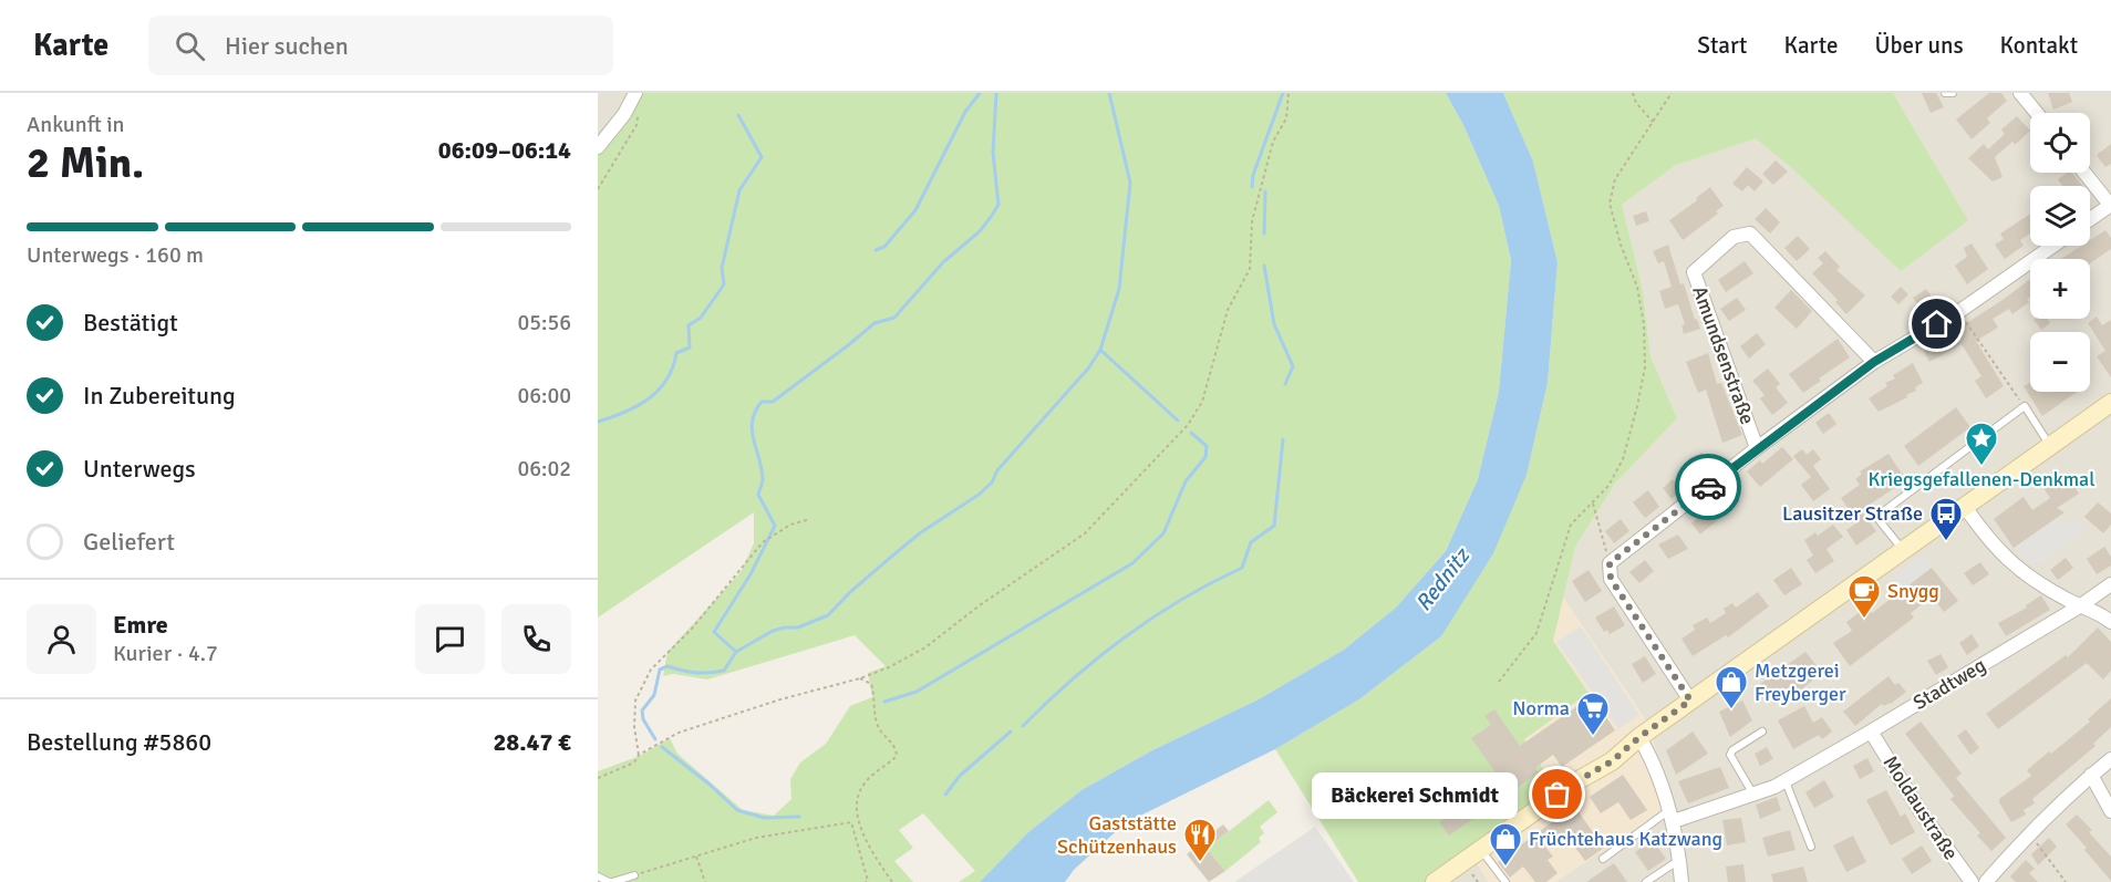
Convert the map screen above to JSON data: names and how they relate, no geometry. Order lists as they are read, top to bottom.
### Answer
{
  "streets": {
    "street": ["Amundsenstraße", "Stadtweg", "Moldaustraße"]
  },
  "crossings": [
    ["Stadtweg", "Moldaustraße"]
  ],
  "water": ["Rednitz"],
  "places": {
    "place": ["Kriegsgefallenen-Denkmal"],
    "bus stop": ["Lausitzer Straße"],
    "cafe": ["Snygg"],
    "shop": ["Metzgerei Freyberger", "Früchtehaus Katzwang"],
    "supermarket": ["Norma"],
    "other": ["Bäckerei Schmidt"],
    "restaurant": ["Gaststätte Schützenhaus"]
  },
  "page": {
    "header": "Karte",
    "search": "Hier suchen",
    "nav": [
      "Start",
      "Karte",
      "Über uns",
      "Kontakt"
    ],
    "heading": ["2 Min.", "Ankunft in", "06:09–06:14"],
    "panel": [
      "Emre",
      "Kurier · 4.7",
      "Bestellung #5860",
      "28.47 €"
    ],
    "map_buttons": ["+", "−"],
    "bar": "Unterwegs · 160 m",
    "list": [
      ["Bestätigt", "05:56"],
      ["In Zubereitung", "06:00"],
      ["Unterwegs", "06:02"],
      "Geliefert"
    ],
    "bubble": "Bäckerei Schmidt"
  }
}
